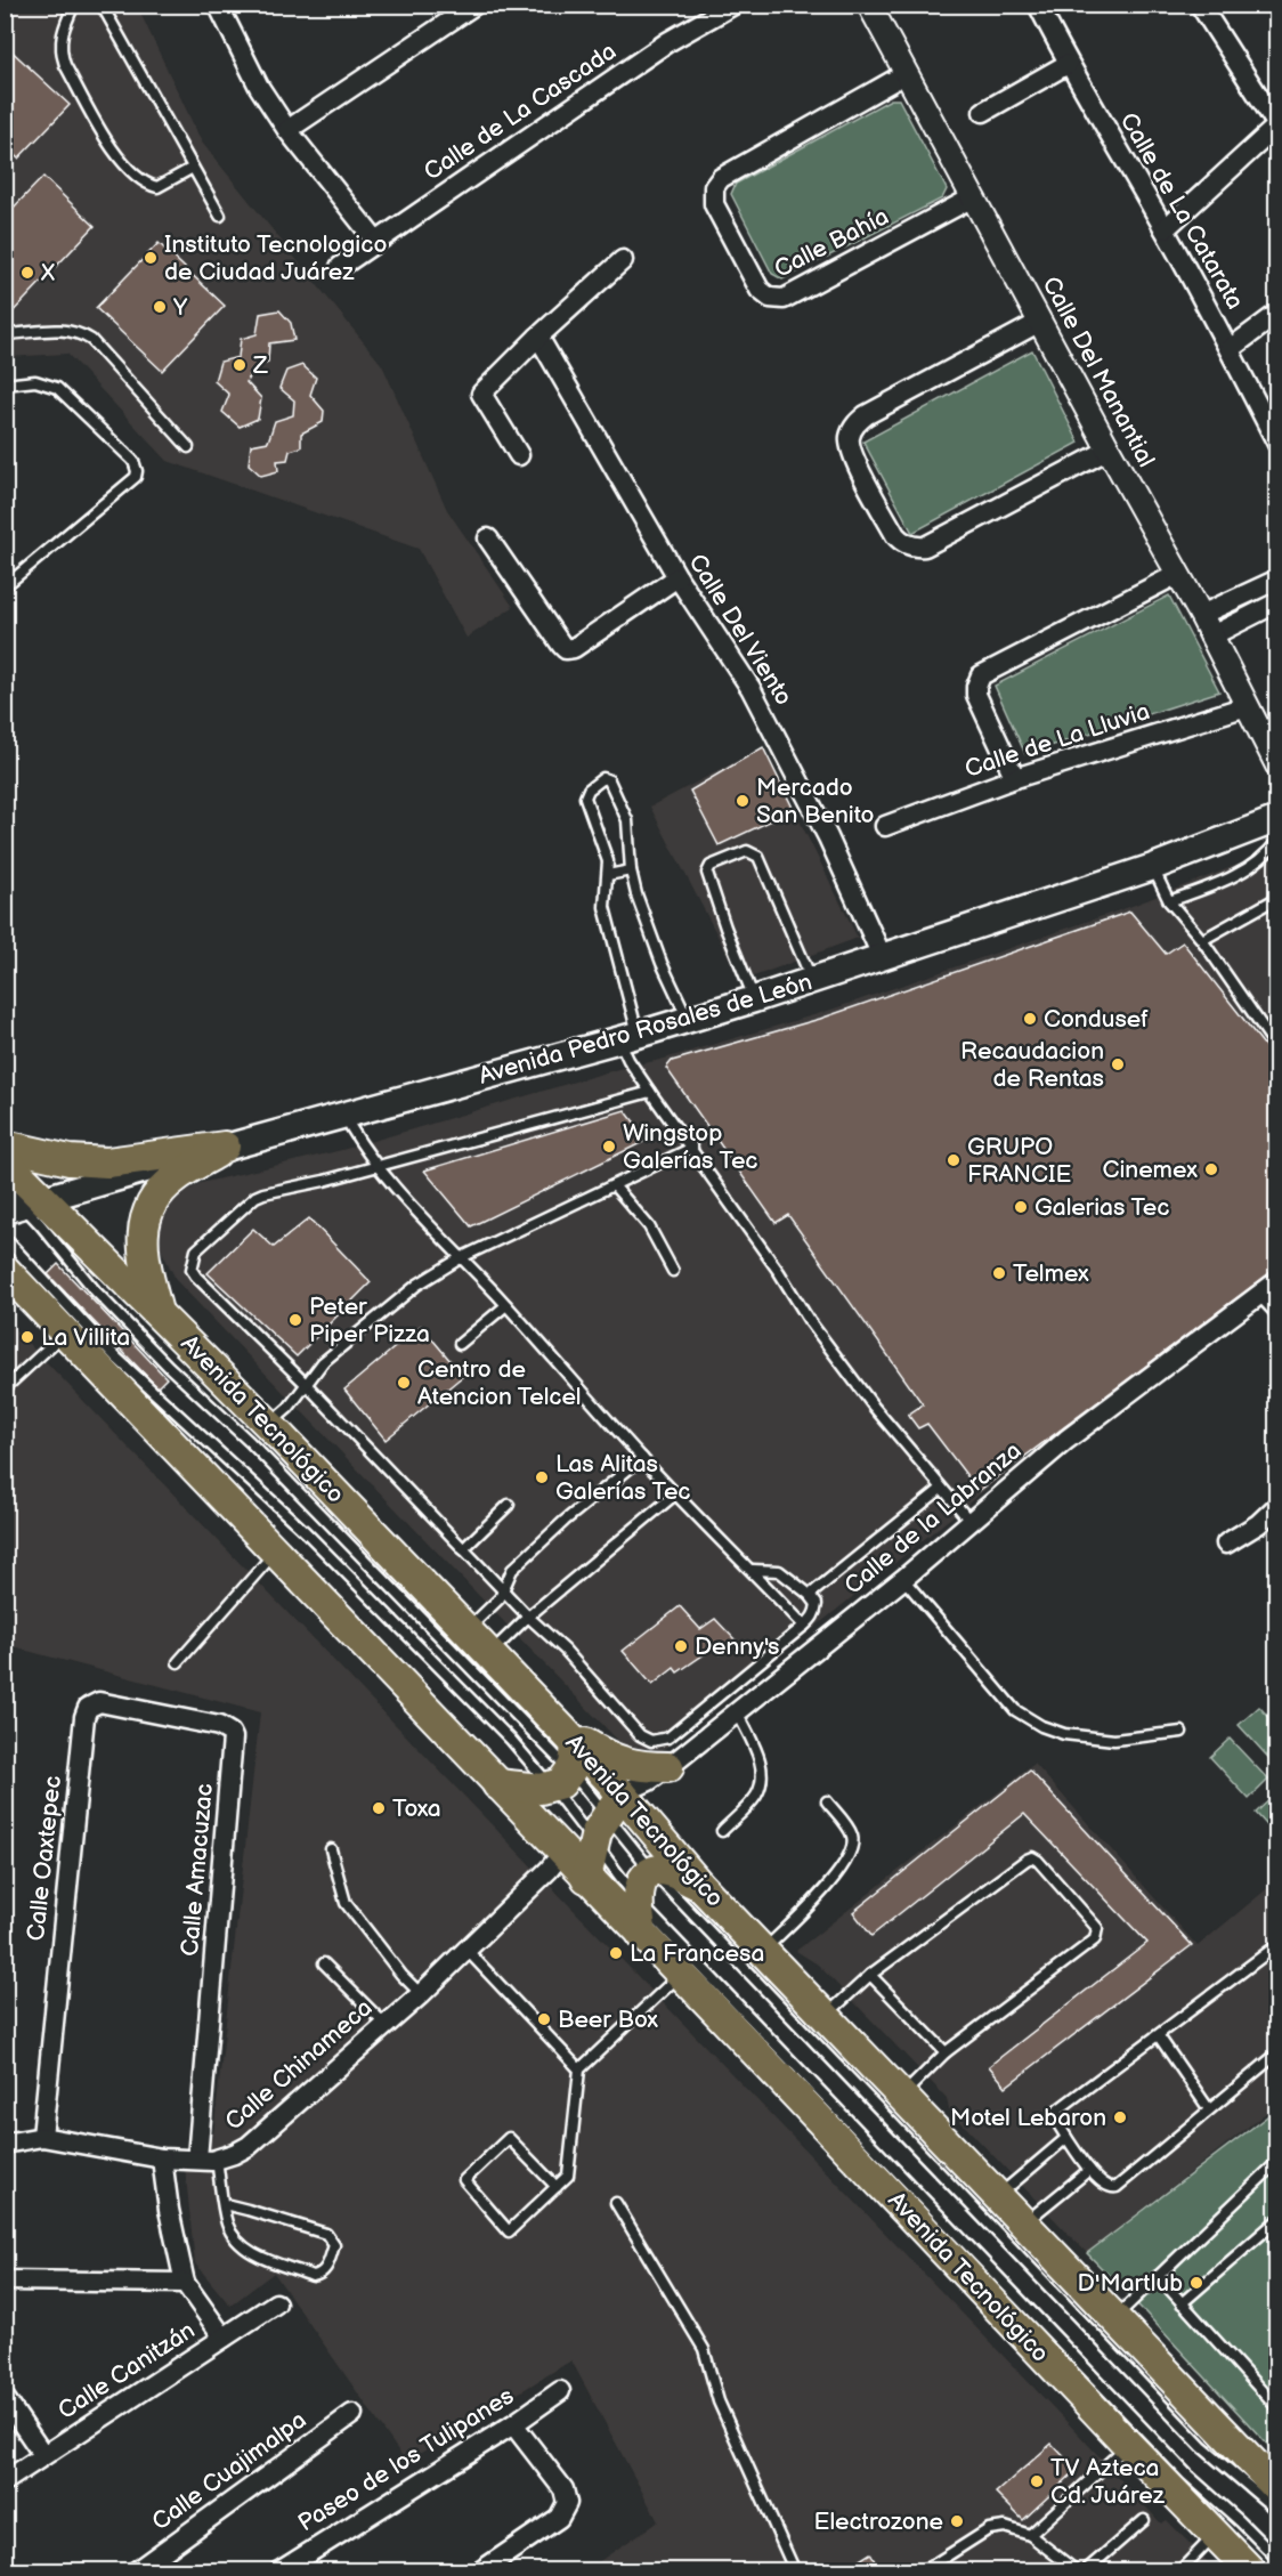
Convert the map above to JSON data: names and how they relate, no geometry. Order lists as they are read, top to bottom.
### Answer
{
  "streets": {
    "main road": ["Avenida Pedro Rosales de León", "Avenida Tecnológico"],
    "street": [
      "Calle de La Cascada",
      "Calle de La Catarata",
      "Calle Bahía",
      "Calle Del Manantial",
      "Calle Del Viento",
      "Calle de La Lluvia",
      "Calle de la Labranza",
      "Calle Oaxtepec",
      "Calle Amacuzac",
      "Calle Chinameca",
      "Calle Canitzán",
      "Paseo de los Tulipanes",
      "Calle Cuajimalpa"
    ]
  },
  "crossings": [
    ["Calle Bahía", "Calle Del Manantial"],
    ["Calle Del Manantial", "Calle de La Lluvia"],
    ["Calle Del Viento", "Avenida Pedro Rosales de León"],
    ["Avenida Pedro Rosales de León", "Avenida Tecnológico"],
    ["Avenida Tecnológico", "Calle de la Labranza"],
    ["Avenida Tecnológico", "Calle Chinameca"],
    ["Calle Oaxtepec", "Calle Amacuzac"],
    ["Calle Oaxtepec", "Calle Chinameca"],
    ["Calle Amacuzac", "Calle Chinameca"]
  ],
  "places": [
    "Instituto Tecnologico de Ciudad Juárez",
    "X",
    "Y",
    "Z",
    "Mercado San Benito",
    "Condusef",
    "Recaudacion de Rentas",
    "Wingstop Galerías Tec",
    "GRUPO FRANCIE",
    "Cinemex",
    "Galerias Tec",
    "Telmex",
    "Peter Piper Pizza",
    "La Villita",
    "Centro de Atencion Telcel",
    "Las Alitas Galerías Tec",
    "Denny's",
    "Toxa",
    "La Francesa",
    "Beer Box",
    "Motel Lebaron",
    "D'Martlub",
    "TV Azteca Cd. Juárez",
    "Electrozone"
  ]
}
